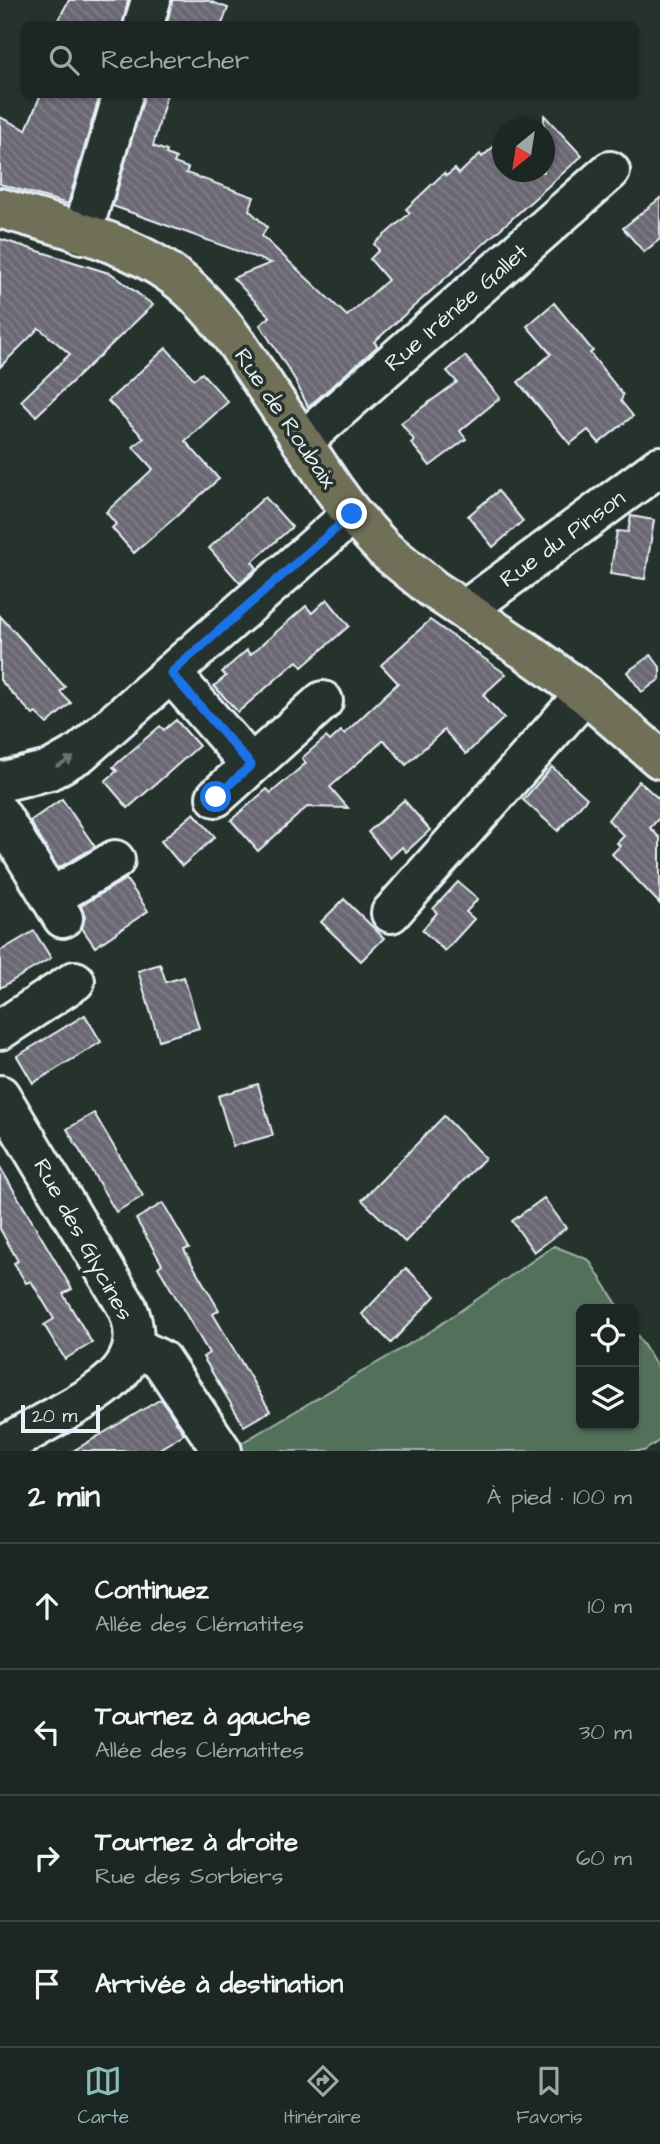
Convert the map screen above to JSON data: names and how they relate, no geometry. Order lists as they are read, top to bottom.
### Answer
{
  "streets": {
    "main road": ["Rue de Roubaix"],
    "street": ["Rue Irénée Gallet", "Rue du Pinson", "Rue des Glycines"]
  },
  "crossings": [
    ["Rue Irénée Gallet", "Rue de Roubaix"],
    ["Rue de Roubaix", "Rue du Pinson"]
  ],
  "scale_bar": "20 m",
  "north": "bottom left",
  "page": {
    "search": "Rechercher",
    "scale": "20 m",
    "heading": ["2 min", "À pied · 100 m"],
    "list": [
      ["Continuez", "Allée des Clématites", "10 m"],
      ["Tournez à gauche", "Allée des Clématites", "30 m"],
      ["Tournez à droite", "Rue des Sorbiers", "60 m"],
      "Arrivée à destination"
    ],
    "nav": ["Carte", "Itinéraire", "Favoris"]
  }
}
